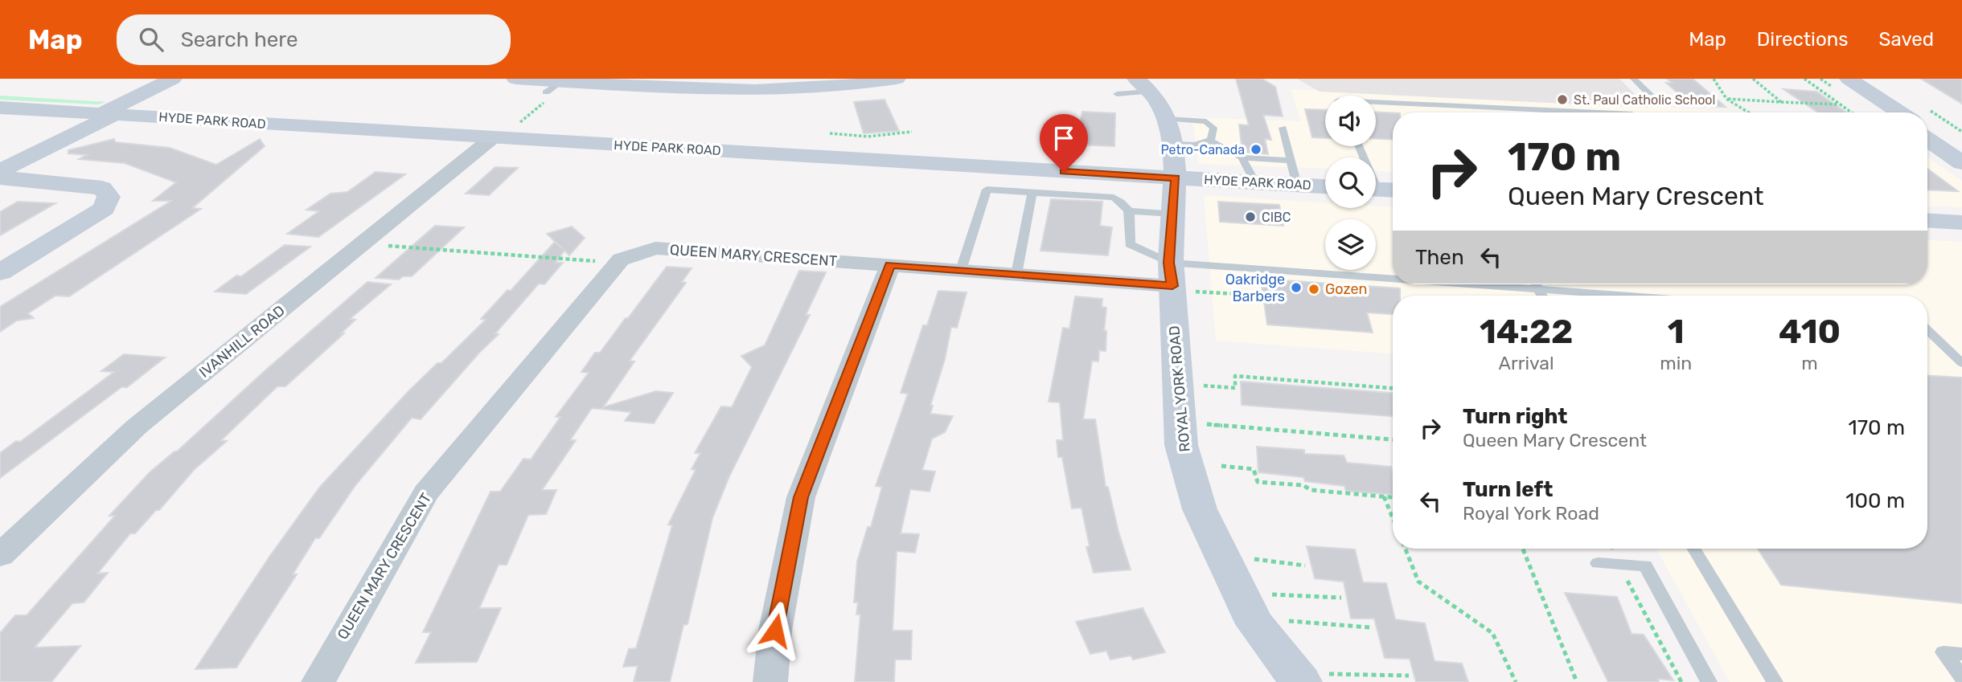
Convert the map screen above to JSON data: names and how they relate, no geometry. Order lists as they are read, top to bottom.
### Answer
{
  "streets": {
    "street": [
      "HYDE PARK ROAD",
      "QUEEN MARY CRESCENT",
      "IVANHILL ROAD",
      "ROYAL YORK ROAD"
    ]
  },
  "crossings": [
    ["HYDE PARK ROAD", "IVANHILL ROAD"],
    ["HYDE PARK ROAD", "ROYAL YORK ROAD"],
    ["QUEEN MARY CRESCENT", "ROYAL YORK ROAD"]
  ],
  "places": [
    "St. Paul Catholic School",
    "Petro-Canada",
    "CIBC",
    "Oakridge Barbers",
    "Gozen"
  ],
  "page": {
    "header": "Map",
    "search": "Search here",
    "nav": ["Map", "Directions", "Saved"],
    "turn": ["170 m", "Queen Mary Crescent"],
    "then": "Then",
    "eta": [
      "14:22",
      "Arrival",
      "1",
      "min",
      "410",
      "m"
    ],
    "list": [
      {
        "name": "Turn right",
        "note": "Queen Mary Crescent",
        "value": "170 m"
      },
      {
        "name": "Turn left",
        "note": "Royal York Road",
        "value": "100 m"
      }
    ]
  }
}
